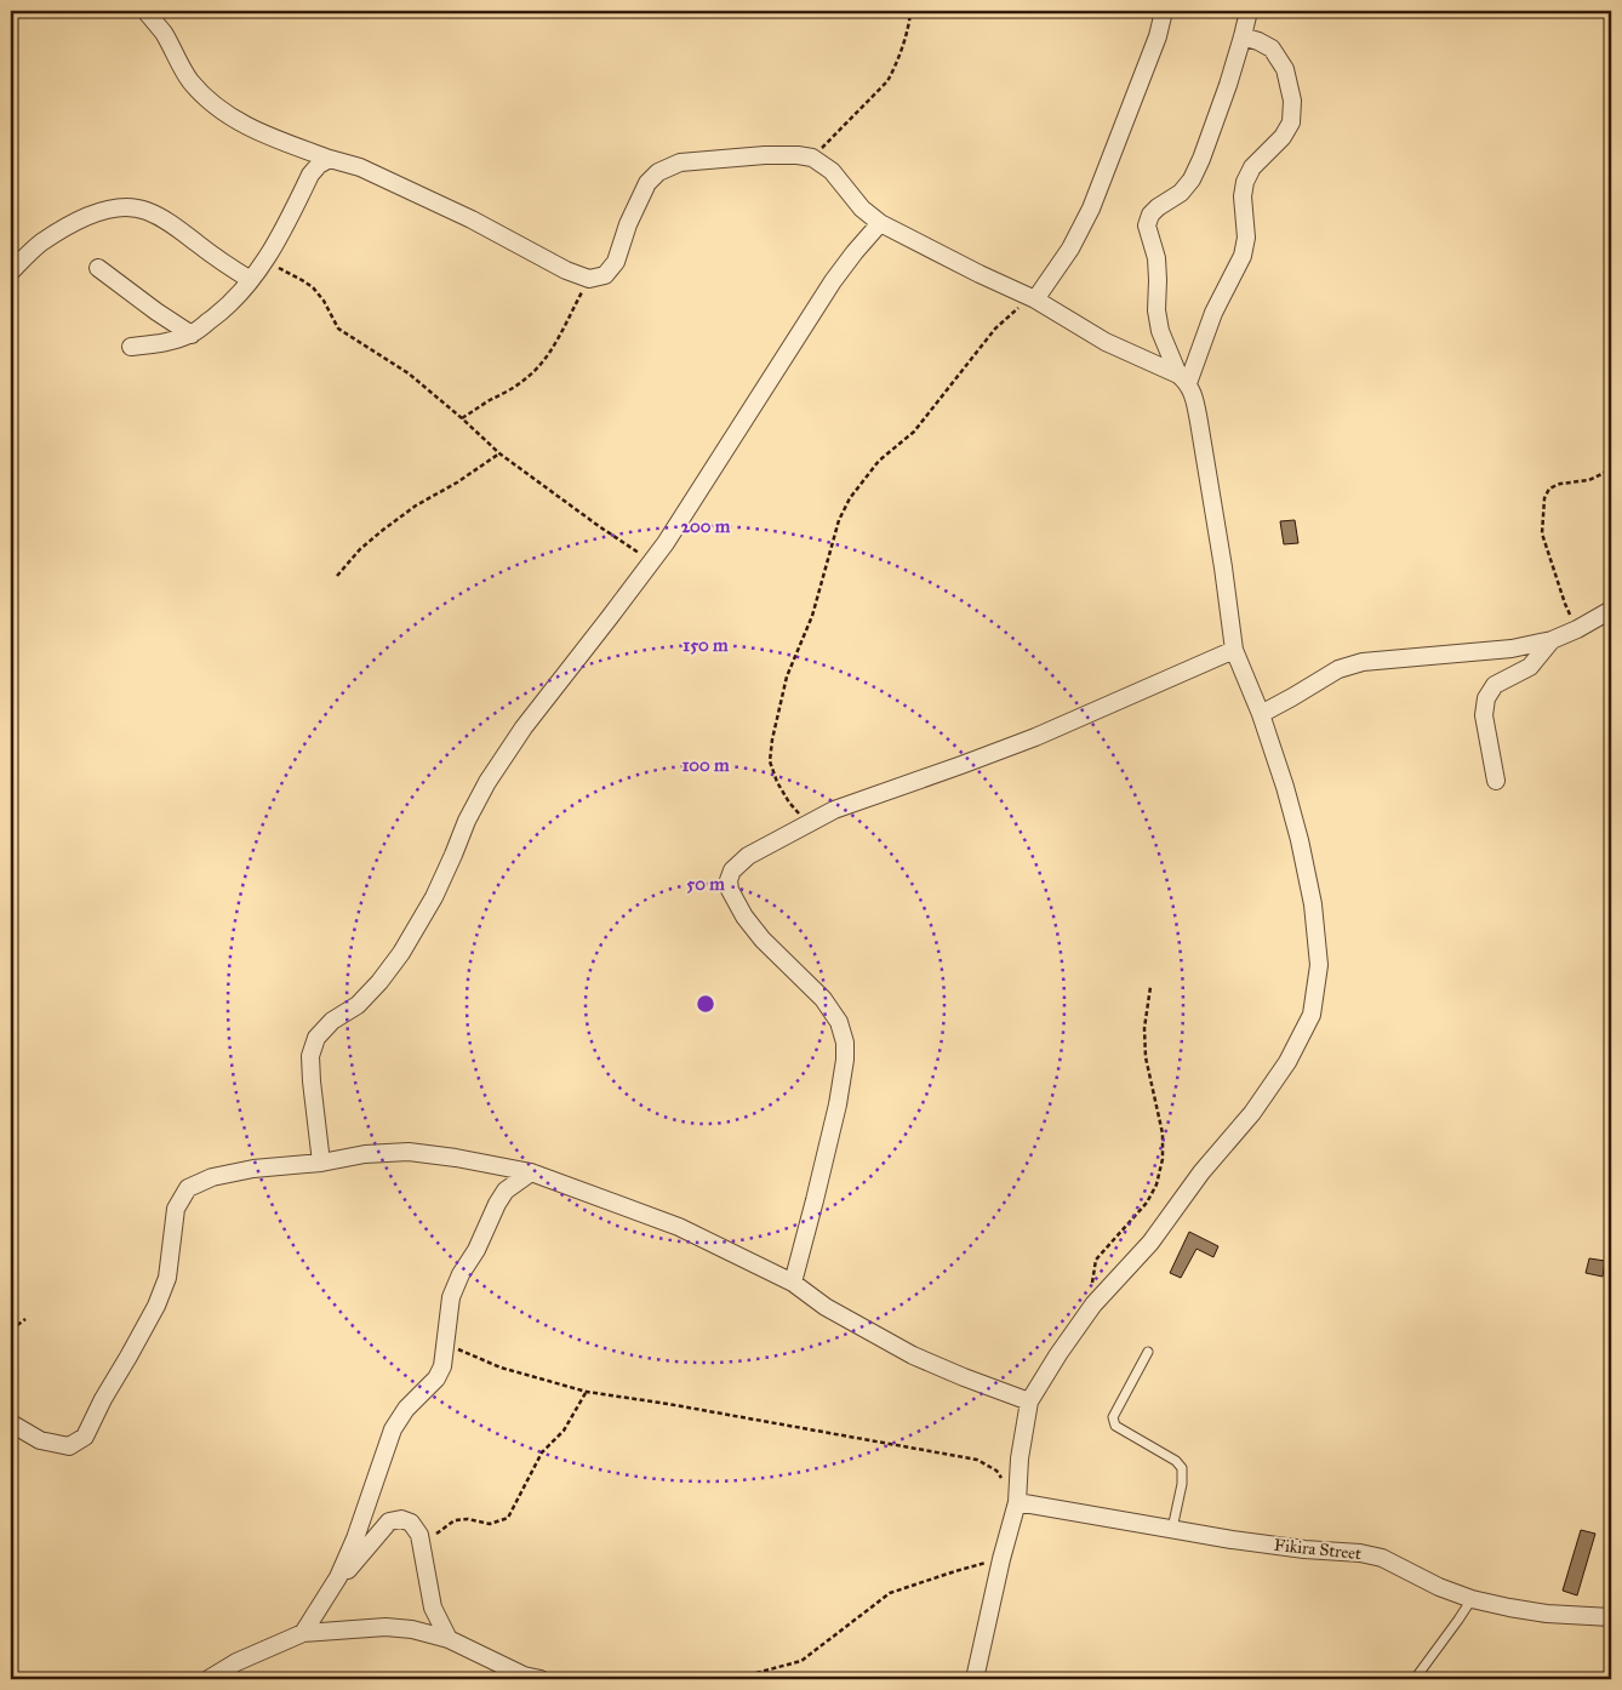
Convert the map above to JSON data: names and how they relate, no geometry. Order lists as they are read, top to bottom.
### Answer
{
  "streets": {
    "street": ["Fikira Street"]
  },
  "rings": [
    "200 m",
    "150 m",
    "100 m",
    "50 m"
  ]
}
